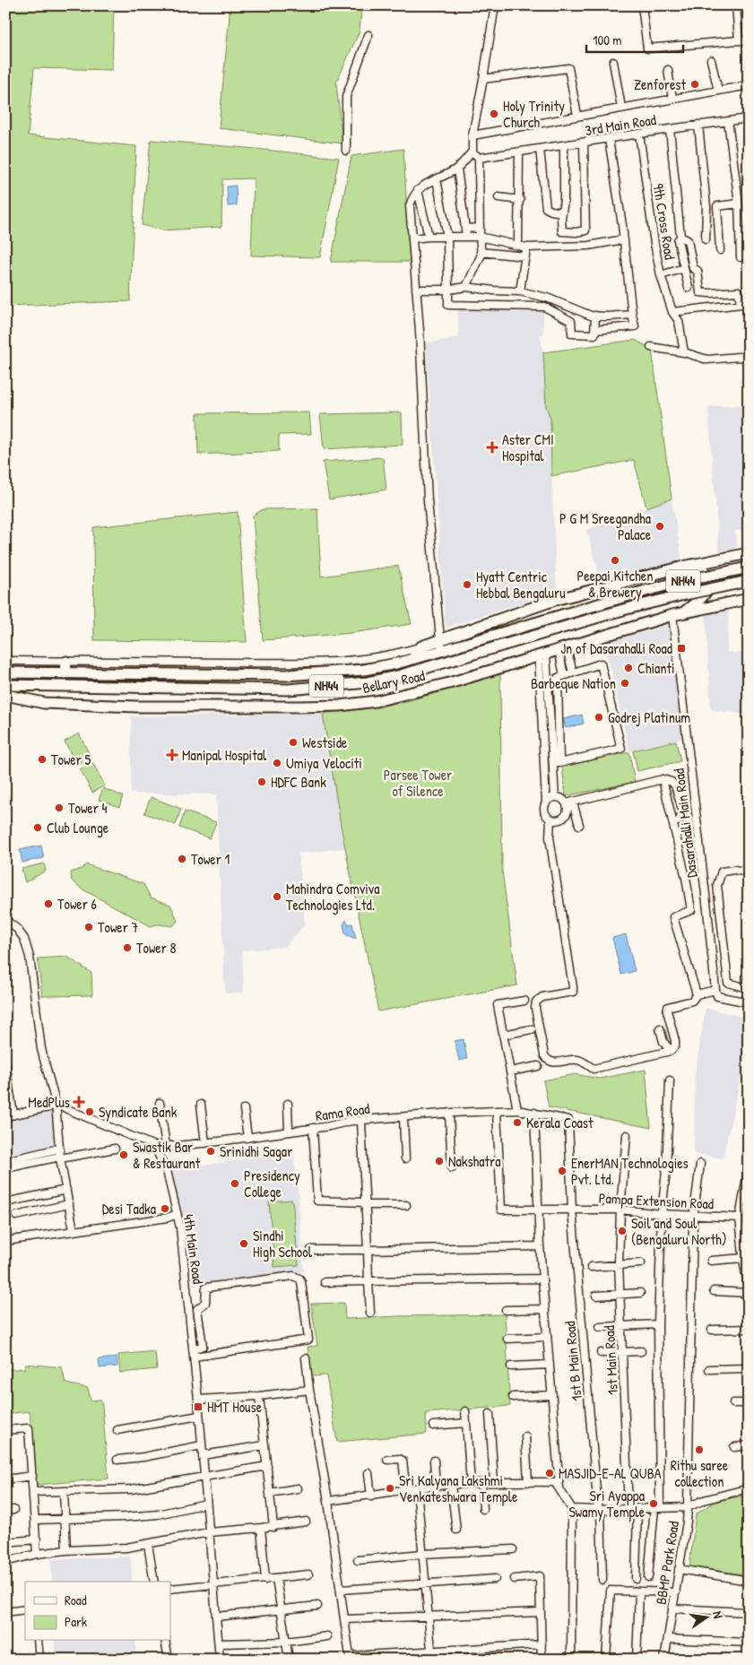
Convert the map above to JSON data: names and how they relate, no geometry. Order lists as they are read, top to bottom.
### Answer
{
  "streets": {
    "highway": ["NH44", "Bellary Road"],
    "street": [
      "3rd Main Road",
      "9th Cross Road",
      "Dasarahalli Main Road",
      "Rama Road",
      "Pampa Extension Road",
      "4th Main Road",
      "1st Main Road",
      "1st B Main Road",
      "BBMP Park Road"
    ]
  },
  "crossings": [
    ["3rd Main Road", "9th Cross Road"],
    ["Bellary Road", "Dasarahalli Main Road"],
    ["Rama Road", "Pampa Extension Road"],
    ["Rama Road", "4th Main Road"],
    ["Rama Road", "1st B Main Road"],
    ["Pampa Extension Road", "1st Main Road"],
    ["Pampa Extension Road", "1st B Main Road"]
  ],
  "parks": ["Parsee Tower of Silence"],
  "places": {
    "other": [
      "Zenforest",
      "Holy Trinity Church",
      "P G M Sreegandha Palace",
      "Peepai Kitchen & Brewery",
      "Hyatt Centric Hebbal Bengaluru",
      "Chianti",
      "Barbeque Nation",
      "Godrej Platinum",
      "Westside",
      "Tower 5",
      "Umiya Velociti",
      "HDFC Bank",
      "Tower 4",
      "Club Lounge",
      "Tower 1",
      "Mahindra Comviva Technologies Ltd.",
      "Tower 6",
      "Tower 7",
      "Tower 8",
      "Syndicate Bank",
      "Kerala Coast",
      "Srinidhi Sagar",
      "Swastik Bar & Restaurant",
      "Nakshatra",
      "EnerMAN Technologies Pvt. Ltd.",
      "Presidency College",
      "Desi Tadka",
      "Soil and Soul (Bengaluru North)",
      "Sindhi High School",
      "Rithu saree collection",
      "MASJID-E-AL QUBA",
      "Sri Kalyana Lakshmi Venkateshwara Temple",
      "Sri Ayappa Swamy Temple"
    ],
    "health": ["Aster CMI Hospital", "Manipal Hospital", "MedPlus"],
    "transit": ["Jn of Dasarahalli Road", "HMT House"]
  },
  "legend": ["Road", "Park"],
  "scale_bar": "100 m",
  "north": "right"
}
